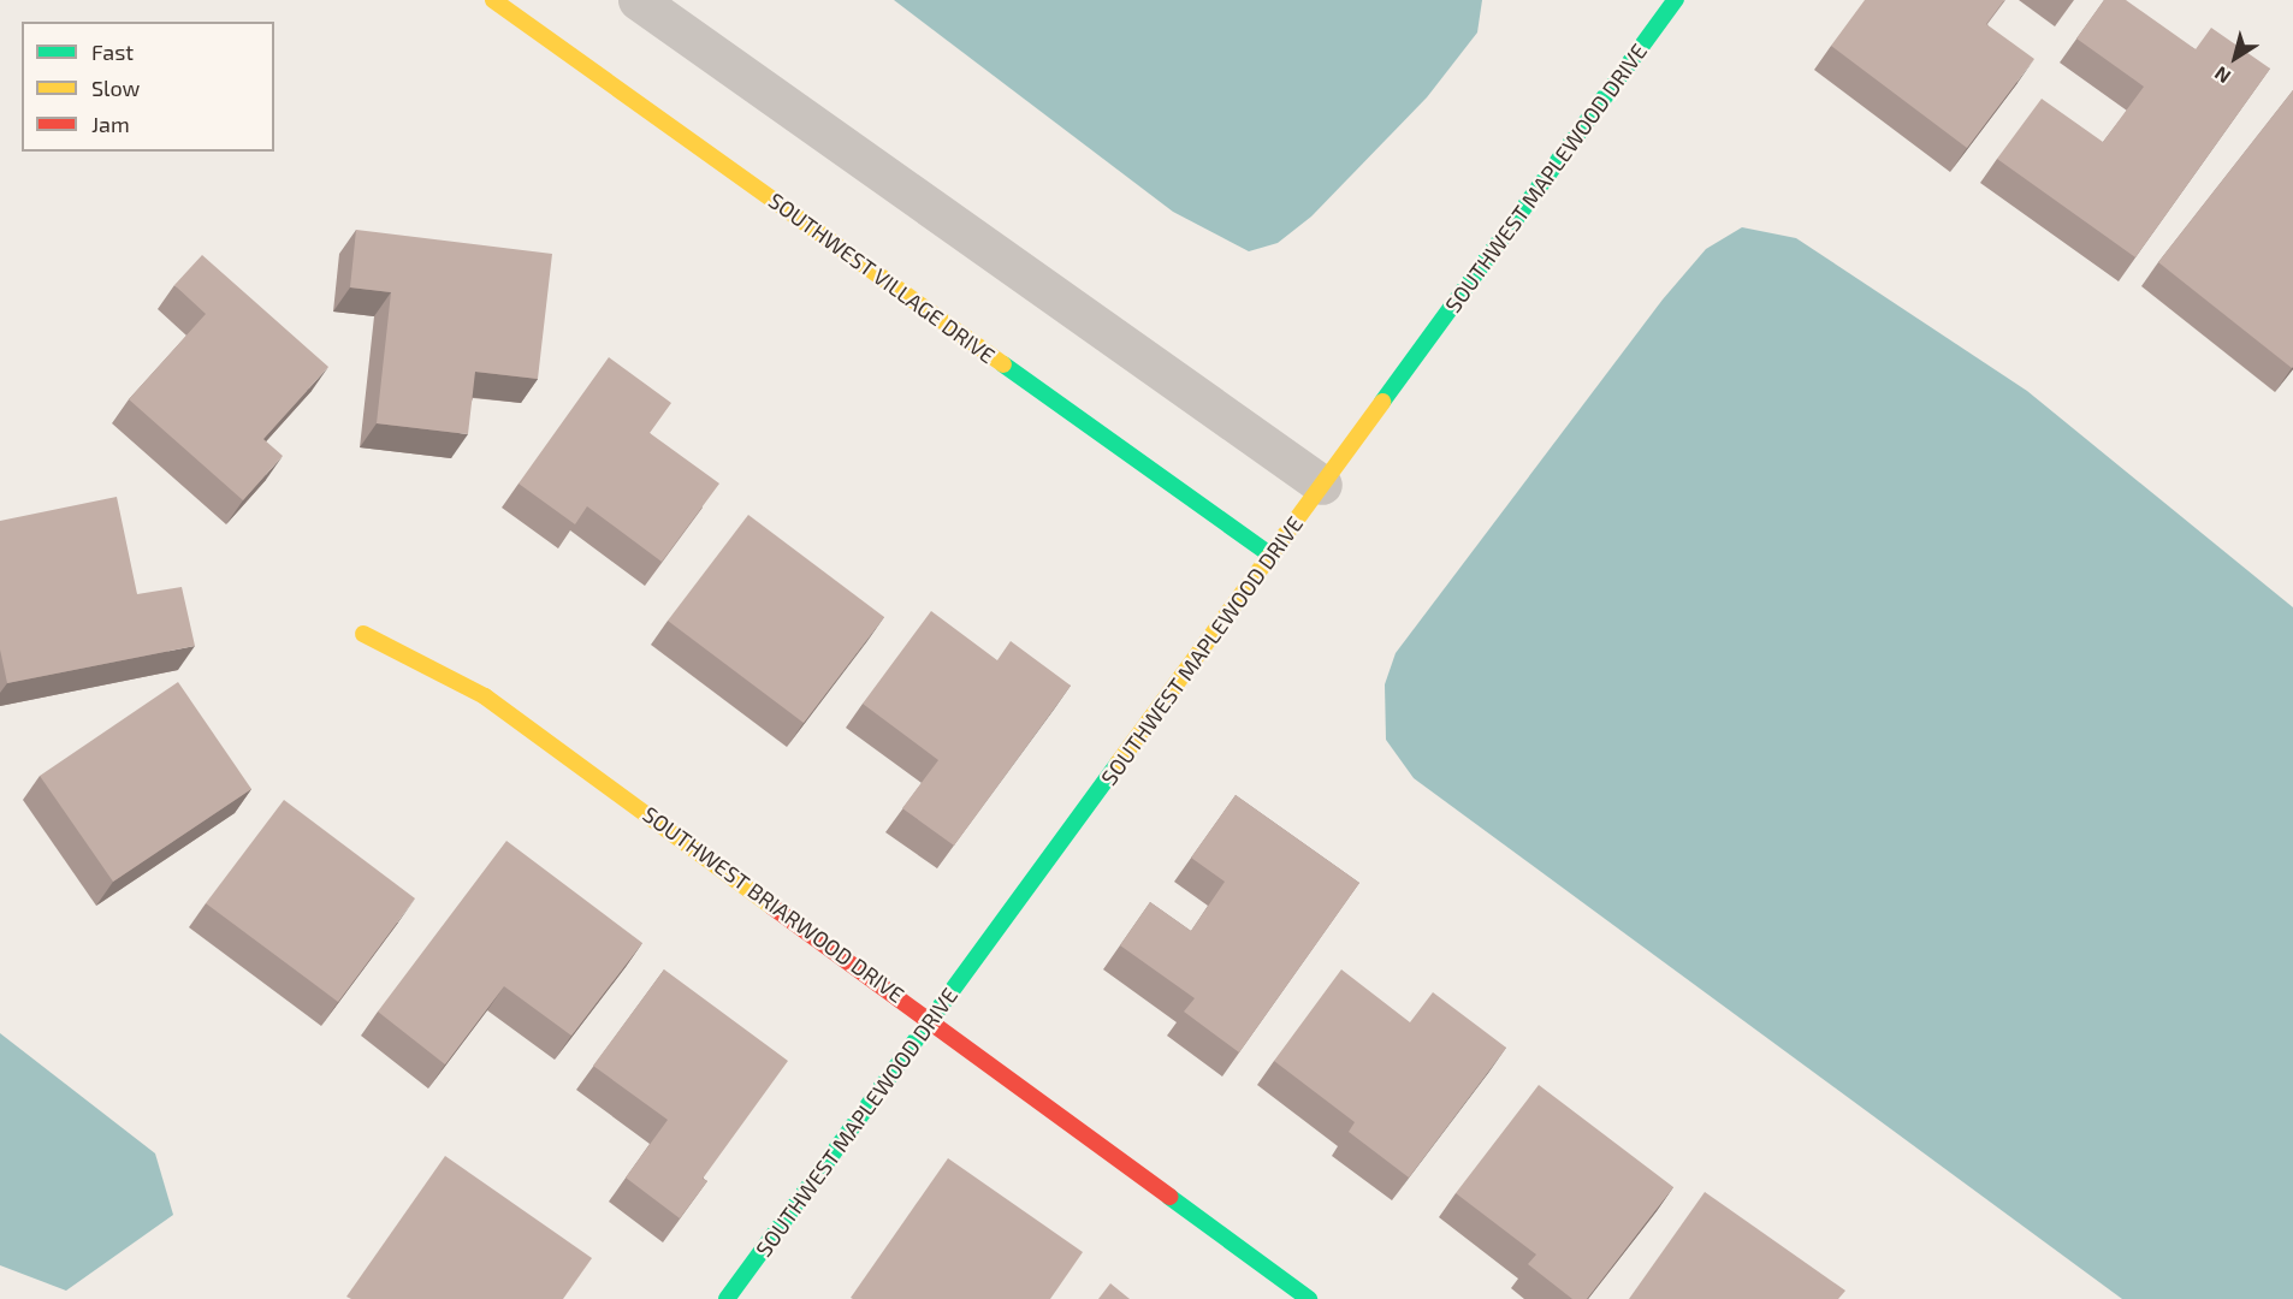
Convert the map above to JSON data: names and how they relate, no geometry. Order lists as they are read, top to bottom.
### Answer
{
  "streets": {
    "street": ["SOUTHWEST MAPLEWOOD DRIVE", "SOUTHWEST VILLAGE DRIVE", "SOUTHWEST BRIARWOOD DRIVE"]
  },
  "crossings": [
    ["SOUTHWEST MAPLEWOOD DRIVE", "SOUTHWEST VILLAGE DRIVE"],
    ["SOUTHWEST MAPLEWOOD DRIVE", "SOUTHWEST BRIARWOOD DRIVE"]
  ],
  "legend": ["Fast", "Slow", "Jam"],
  "north": "bottom left"
}
